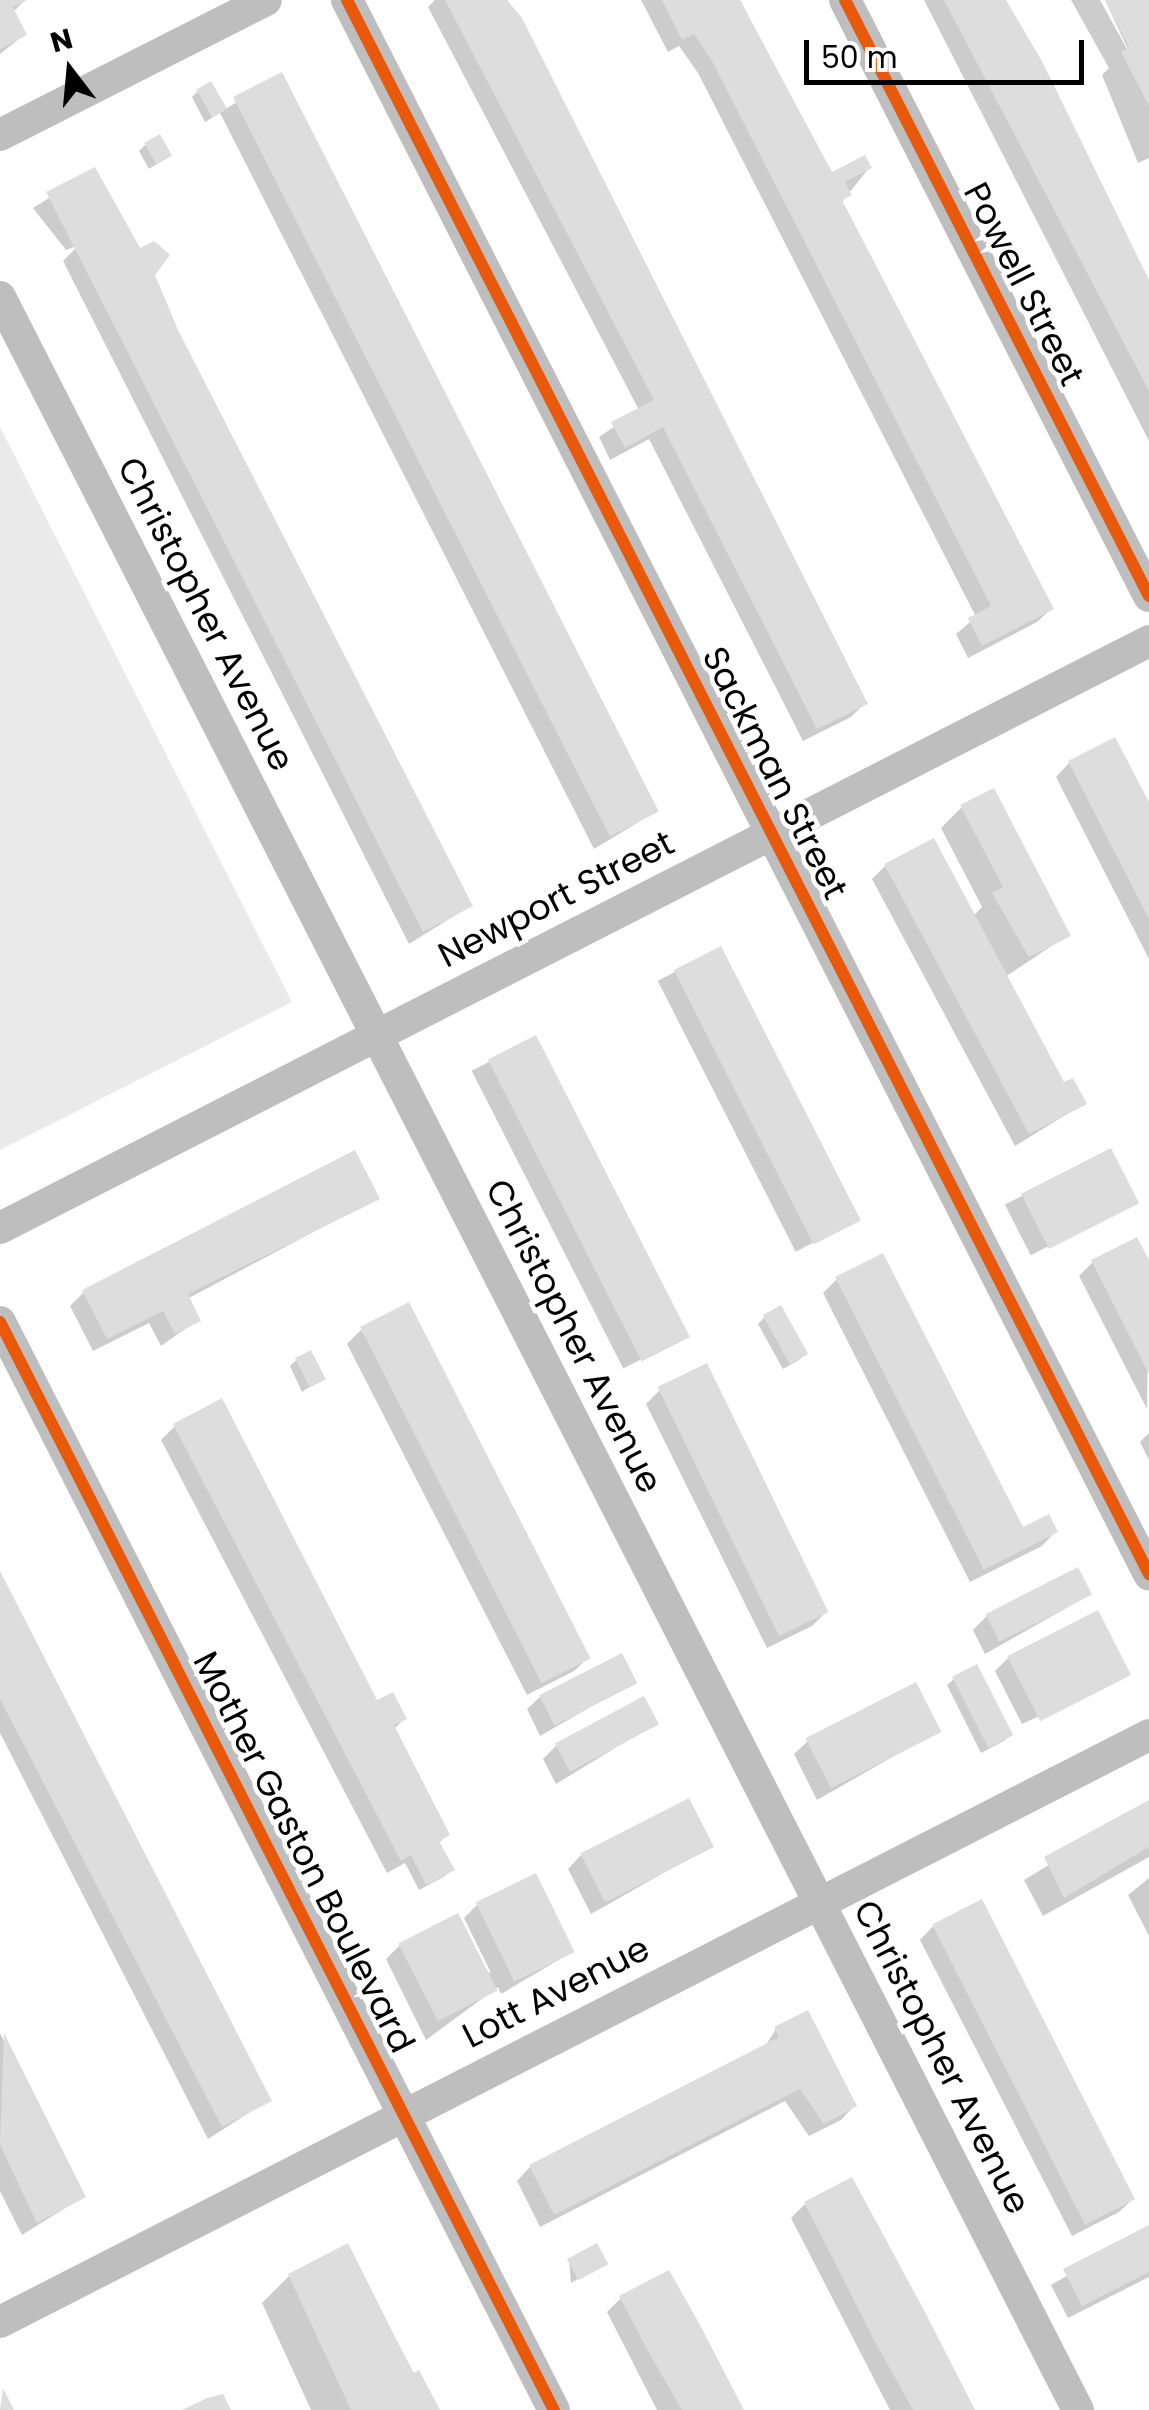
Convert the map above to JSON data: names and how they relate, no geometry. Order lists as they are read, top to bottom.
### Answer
{
  "streets": {
    "street": [
      "Powell Street",
      "Christopher Avenue",
      "Sackman Street",
      "Newport Street",
      "Mother Gaston Boulevard",
      "Lott Avenue"
    ]
  },
  "crossings": [
    ["Christopher Avenue", "Newport Street"],
    ["Christopher Avenue", "Lott Avenue"],
    ["Sackman Street", "Newport Street"],
    ["Mother Gaston Boulevard", "Lott Avenue"]
  ],
  "scale_bar": "50 m",
  "north": "top"
}
